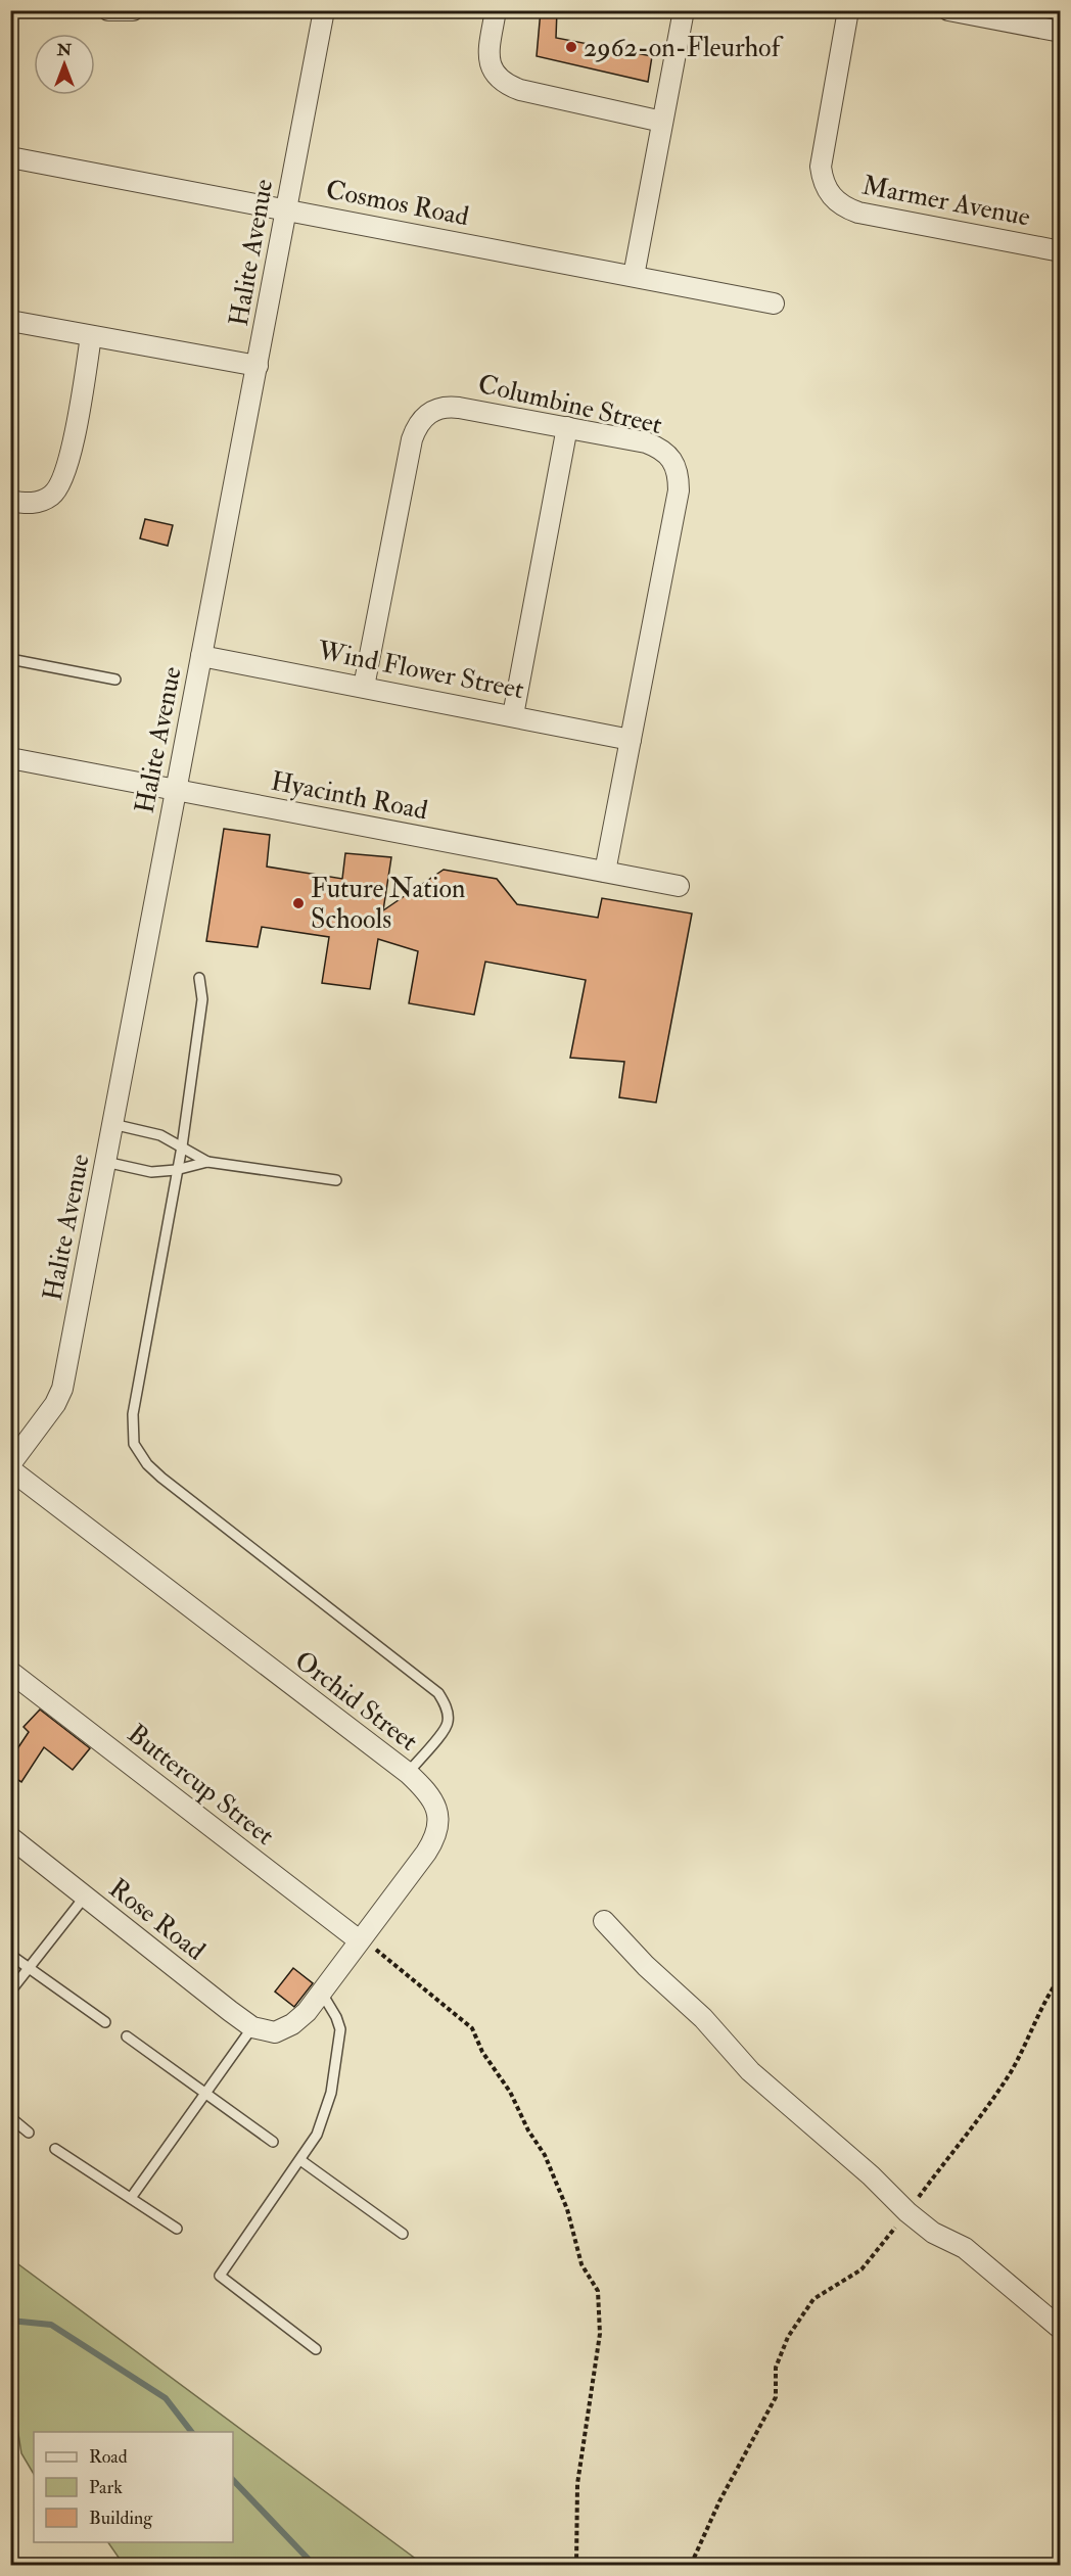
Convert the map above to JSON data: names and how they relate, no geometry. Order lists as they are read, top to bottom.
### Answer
{
  "streets": {
    "street": [
      "Marmer Avenue",
      "Cosmos Road",
      "Halite Avenue",
      "Columbine Street",
      "Wind Flower Street",
      "Hyacinth Road",
      "Orchid Street",
      "Buttercup Street",
      "Rose Road"
    ]
  },
  "crossings": [
    ["Cosmos Road", "Halite Avenue"],
    ["Halite Avenue", "Wind Flower Street"],
    ["Halite Avenue", "Hyacinth Road"],
    ["Columbine Street", "Wind Flower Street"],
    ["Columbine Street", "Hyacinth Road"],
    ["Orchid Street", "Buttercup Street"],
    ["Orchid Street", "Rose Road"]
  ],
  "places": ["2962-on-Fleurhof", "Future Nation Schools"],
  "legend": ["Road", "Park", "Building"],
  "north": "top"
}
